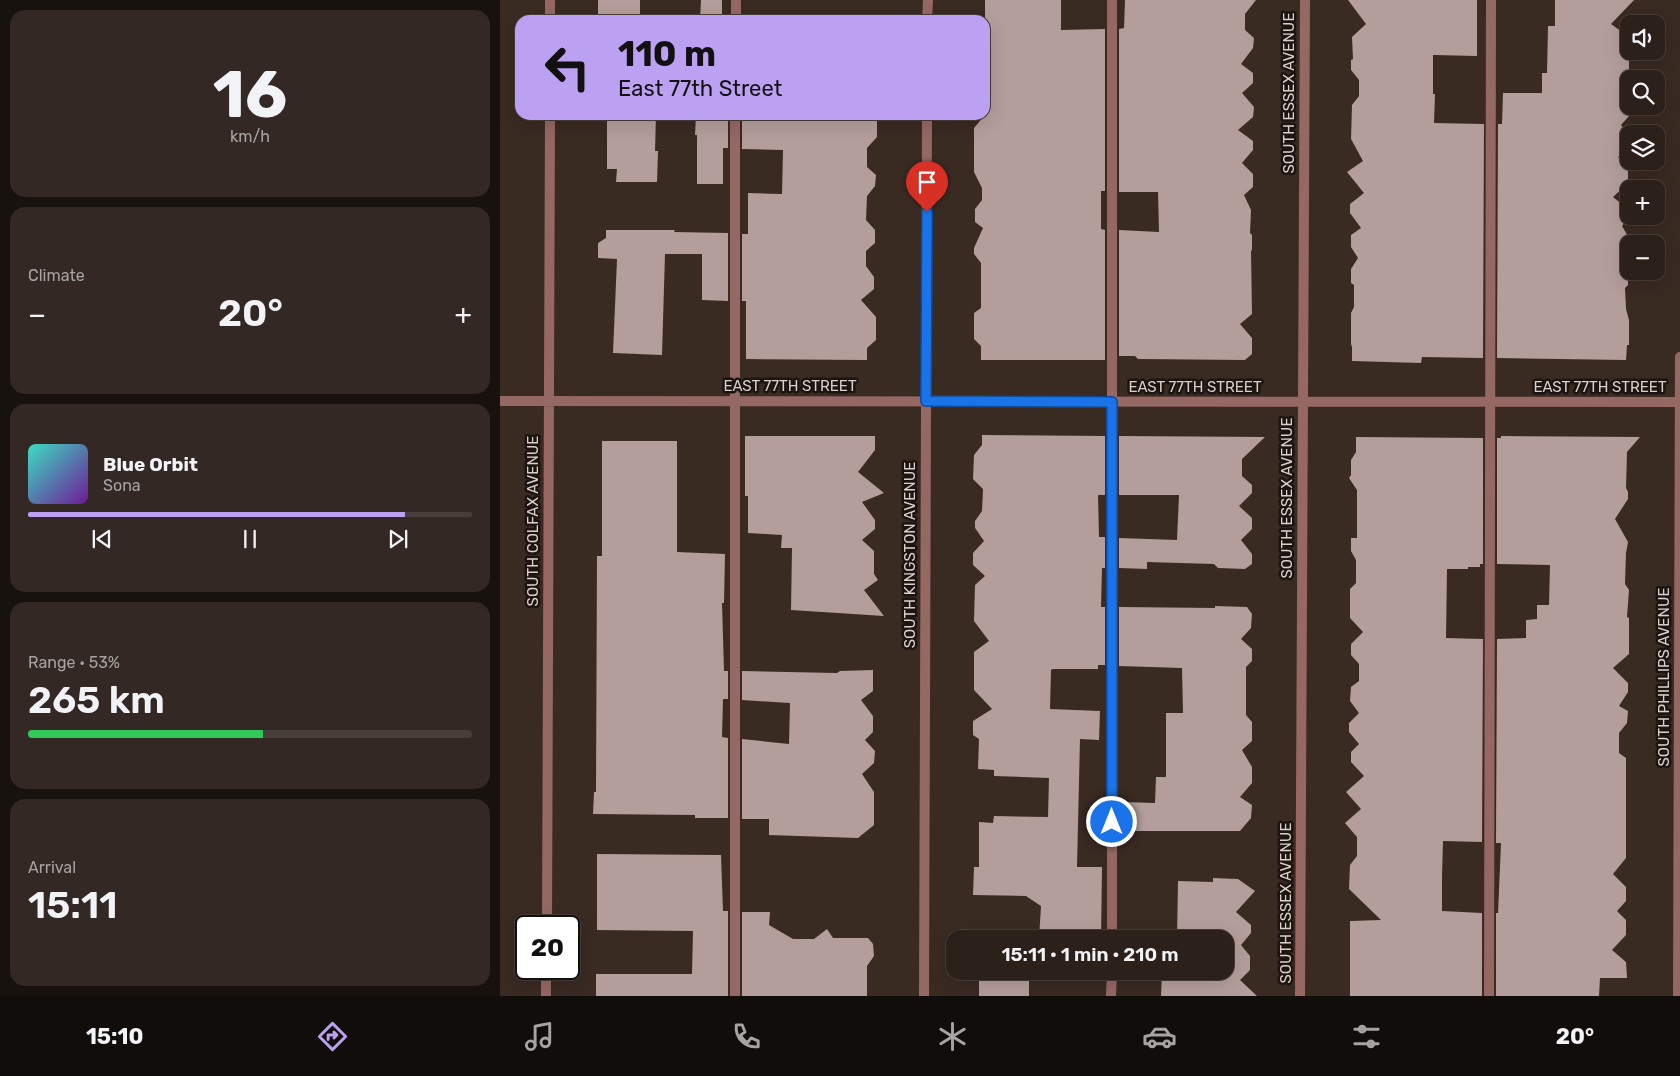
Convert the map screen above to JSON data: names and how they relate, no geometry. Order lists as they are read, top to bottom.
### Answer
{
  "streets": {
    "street": [
      "SOUTH ESSEX AVENUE",
      "EAST 77TH STREET",
      "SOUTH COLFAX AVENUE",
      "SOUTH KINGSTON AVENUE",
      "SOUTH PHILLIPS AVENUE"
    ]
  },
  "crossings": [
    ["SOUTH ESSEX AVENUE", "EAST 77TH STREET"],
    ["EAST 77TH STREET", "SOUTH COLFAX AVENUE"],
    ["EAST 77TH STREET", "SOUTH KINGSTON AVENUE"],
    ["EAST 77TH STREET", "SOUTH PHILLIPS AVENUE"]
  ],
  "page": {
    "tile": [
      ["16", "km/h"],
      "Climate",
      ["Range · 53%", "265 km"],
      ["Arrival", "15:11"]
    ],
    "map_buttons": ["+", "−"],
    "turn": ["110 m", "East 77th Street"],
    "heat": ["−", "20°", "+"],
    "song": ["Blue Orbit", "Sona"],
    "limit": "20",
    "trip": "15:11 · 1 min · 210 m",
    "tabs": ["15:10", "20°"]
  }
}
